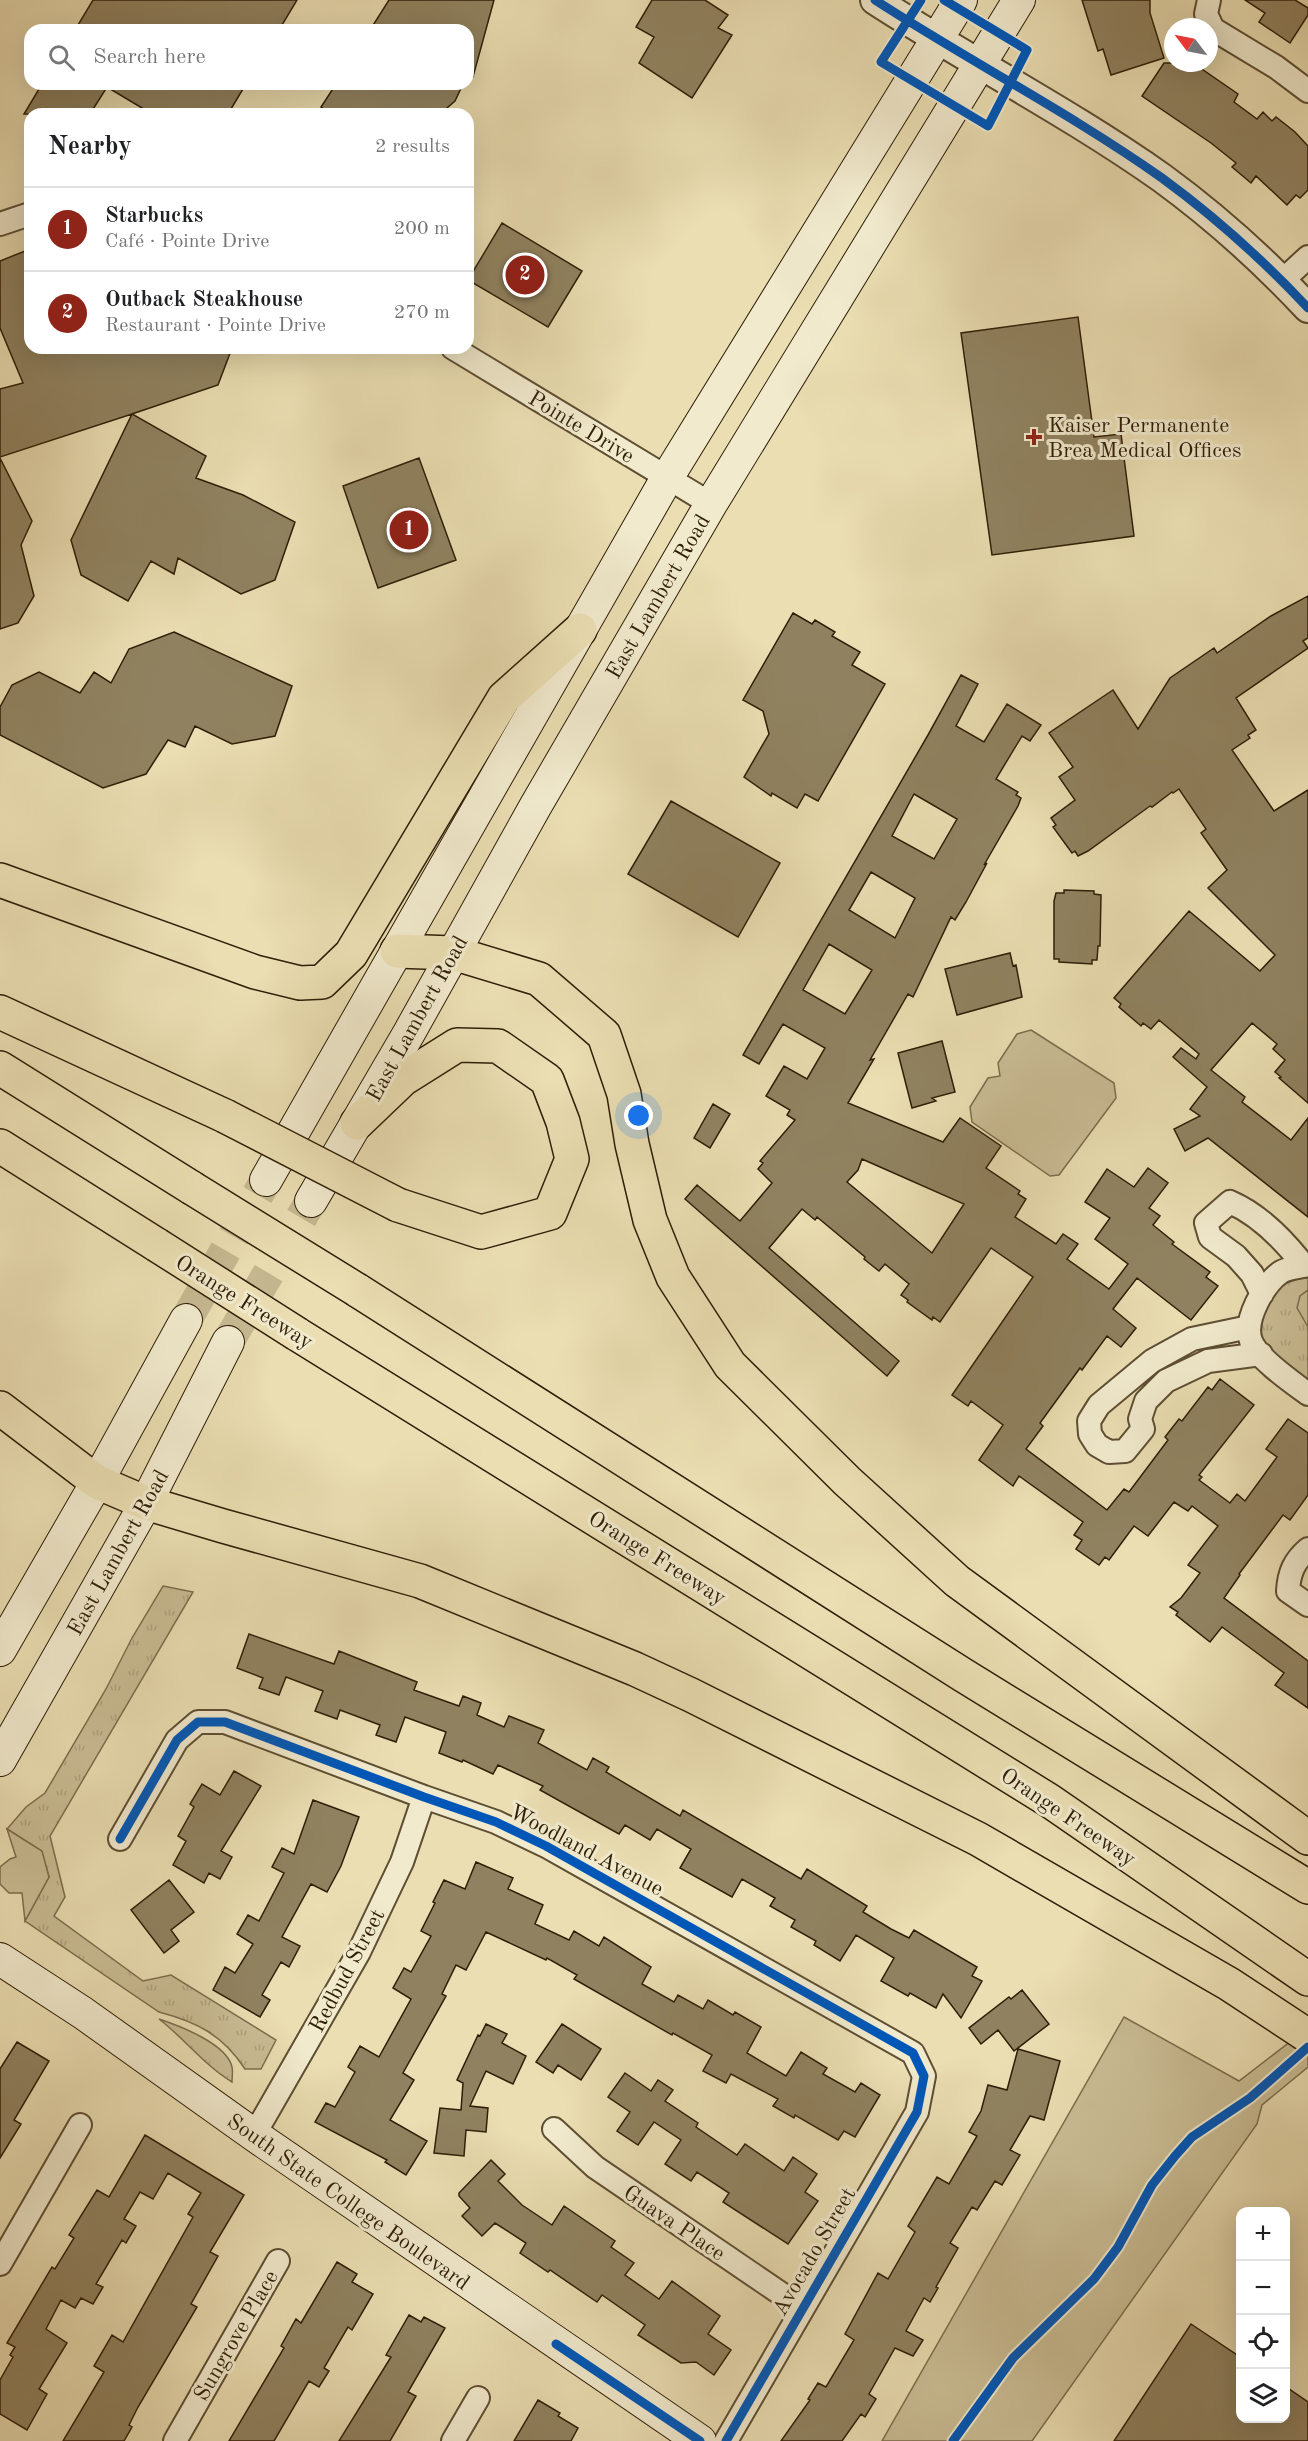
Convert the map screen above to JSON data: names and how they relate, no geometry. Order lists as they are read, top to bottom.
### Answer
{
  "streets": {
    "highway": ["Orange Freeway"],
    "main road": ["East Lambert Road", "South State College Boulevard"],
    "street": [
      "Pointe Drive",
      "Woodland Avenue",
      "Redbud Street",
      "Guava Place",
      "Avocado Street",
      "Sungrove Place"
    ]
  },
  "crossings": [
    ["Pointe Drive", "East Lambert Road"],
    ["Woodland Avenue", "Redbud Street"],
    ["Woodland Avenue", "Avocado Street"],
    ["Redbud Street", "South State College Boulevard"],
    ["Guava Place", "Avocado Street"]
  ],
  "places": {
    "health": ["Kaiser Permanente Brea Medical Offices"]
  },
  "north": "top left",
  "page": {
    "search": "Search here",
    "heading": ["Nearby", "2 results"],
    "list": [
      {
        "mark": "1",
        "name": "Starbucks",
        "note": "Café · Pointe Drive",
        "value": "200 m"
      },
      {
        "mark": "2",
        "name": "Outback Steakhouse",
        "note": "Restaurant · Pointe Drive",
        "value": "270 m"
      }
    ],
    "pins": ["2", "1"],
    "map_buttons": ["+", "−"]
  }
}
